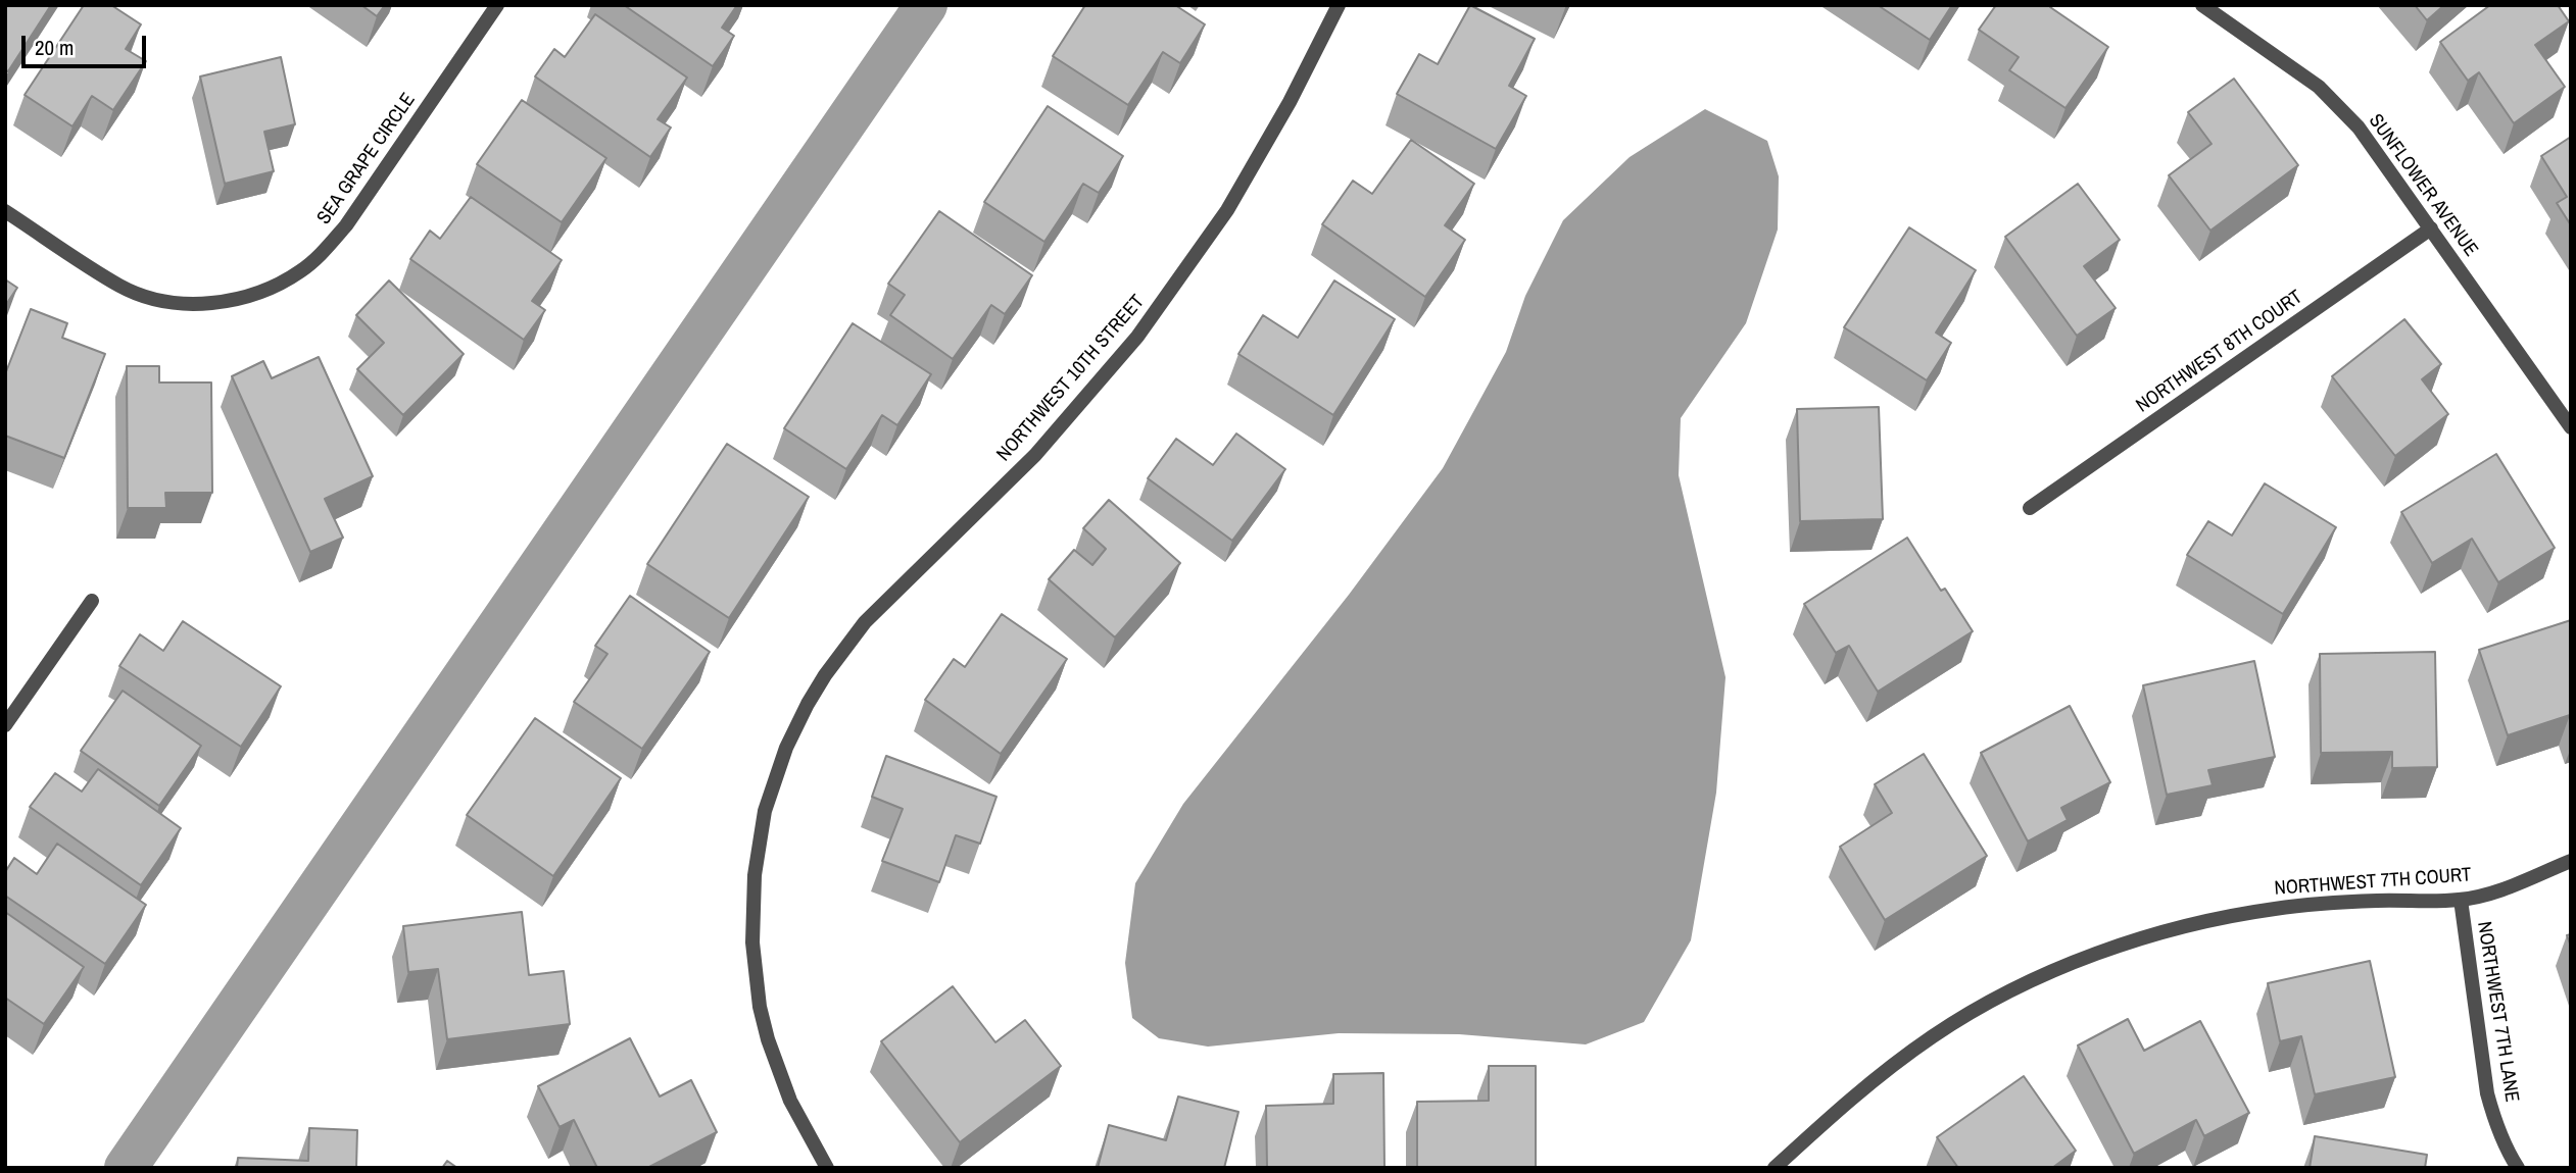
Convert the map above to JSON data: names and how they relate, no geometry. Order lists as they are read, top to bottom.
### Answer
{
  "streets": {
    "street": [
      "SEA GRAPE CIRCLE",
      "SUNFLOWER AVENUE",
      "NORTHWEST 8TH COURT",
      "NORTHWEST 10TH STREET",
      "NORTHWEST 7TH COURT",
      "NORTHWEST 7TH LANE"
    ]
  },
  "crossings": [
    ["SUNFLOWER AVENUE", "NORTHWEST 8TH COURT"],
    ["NORTHWEST 7TH COURT", "NORTHWEST 7TH LANE"]
  ],
  "scale_bar": "20 m"
}
